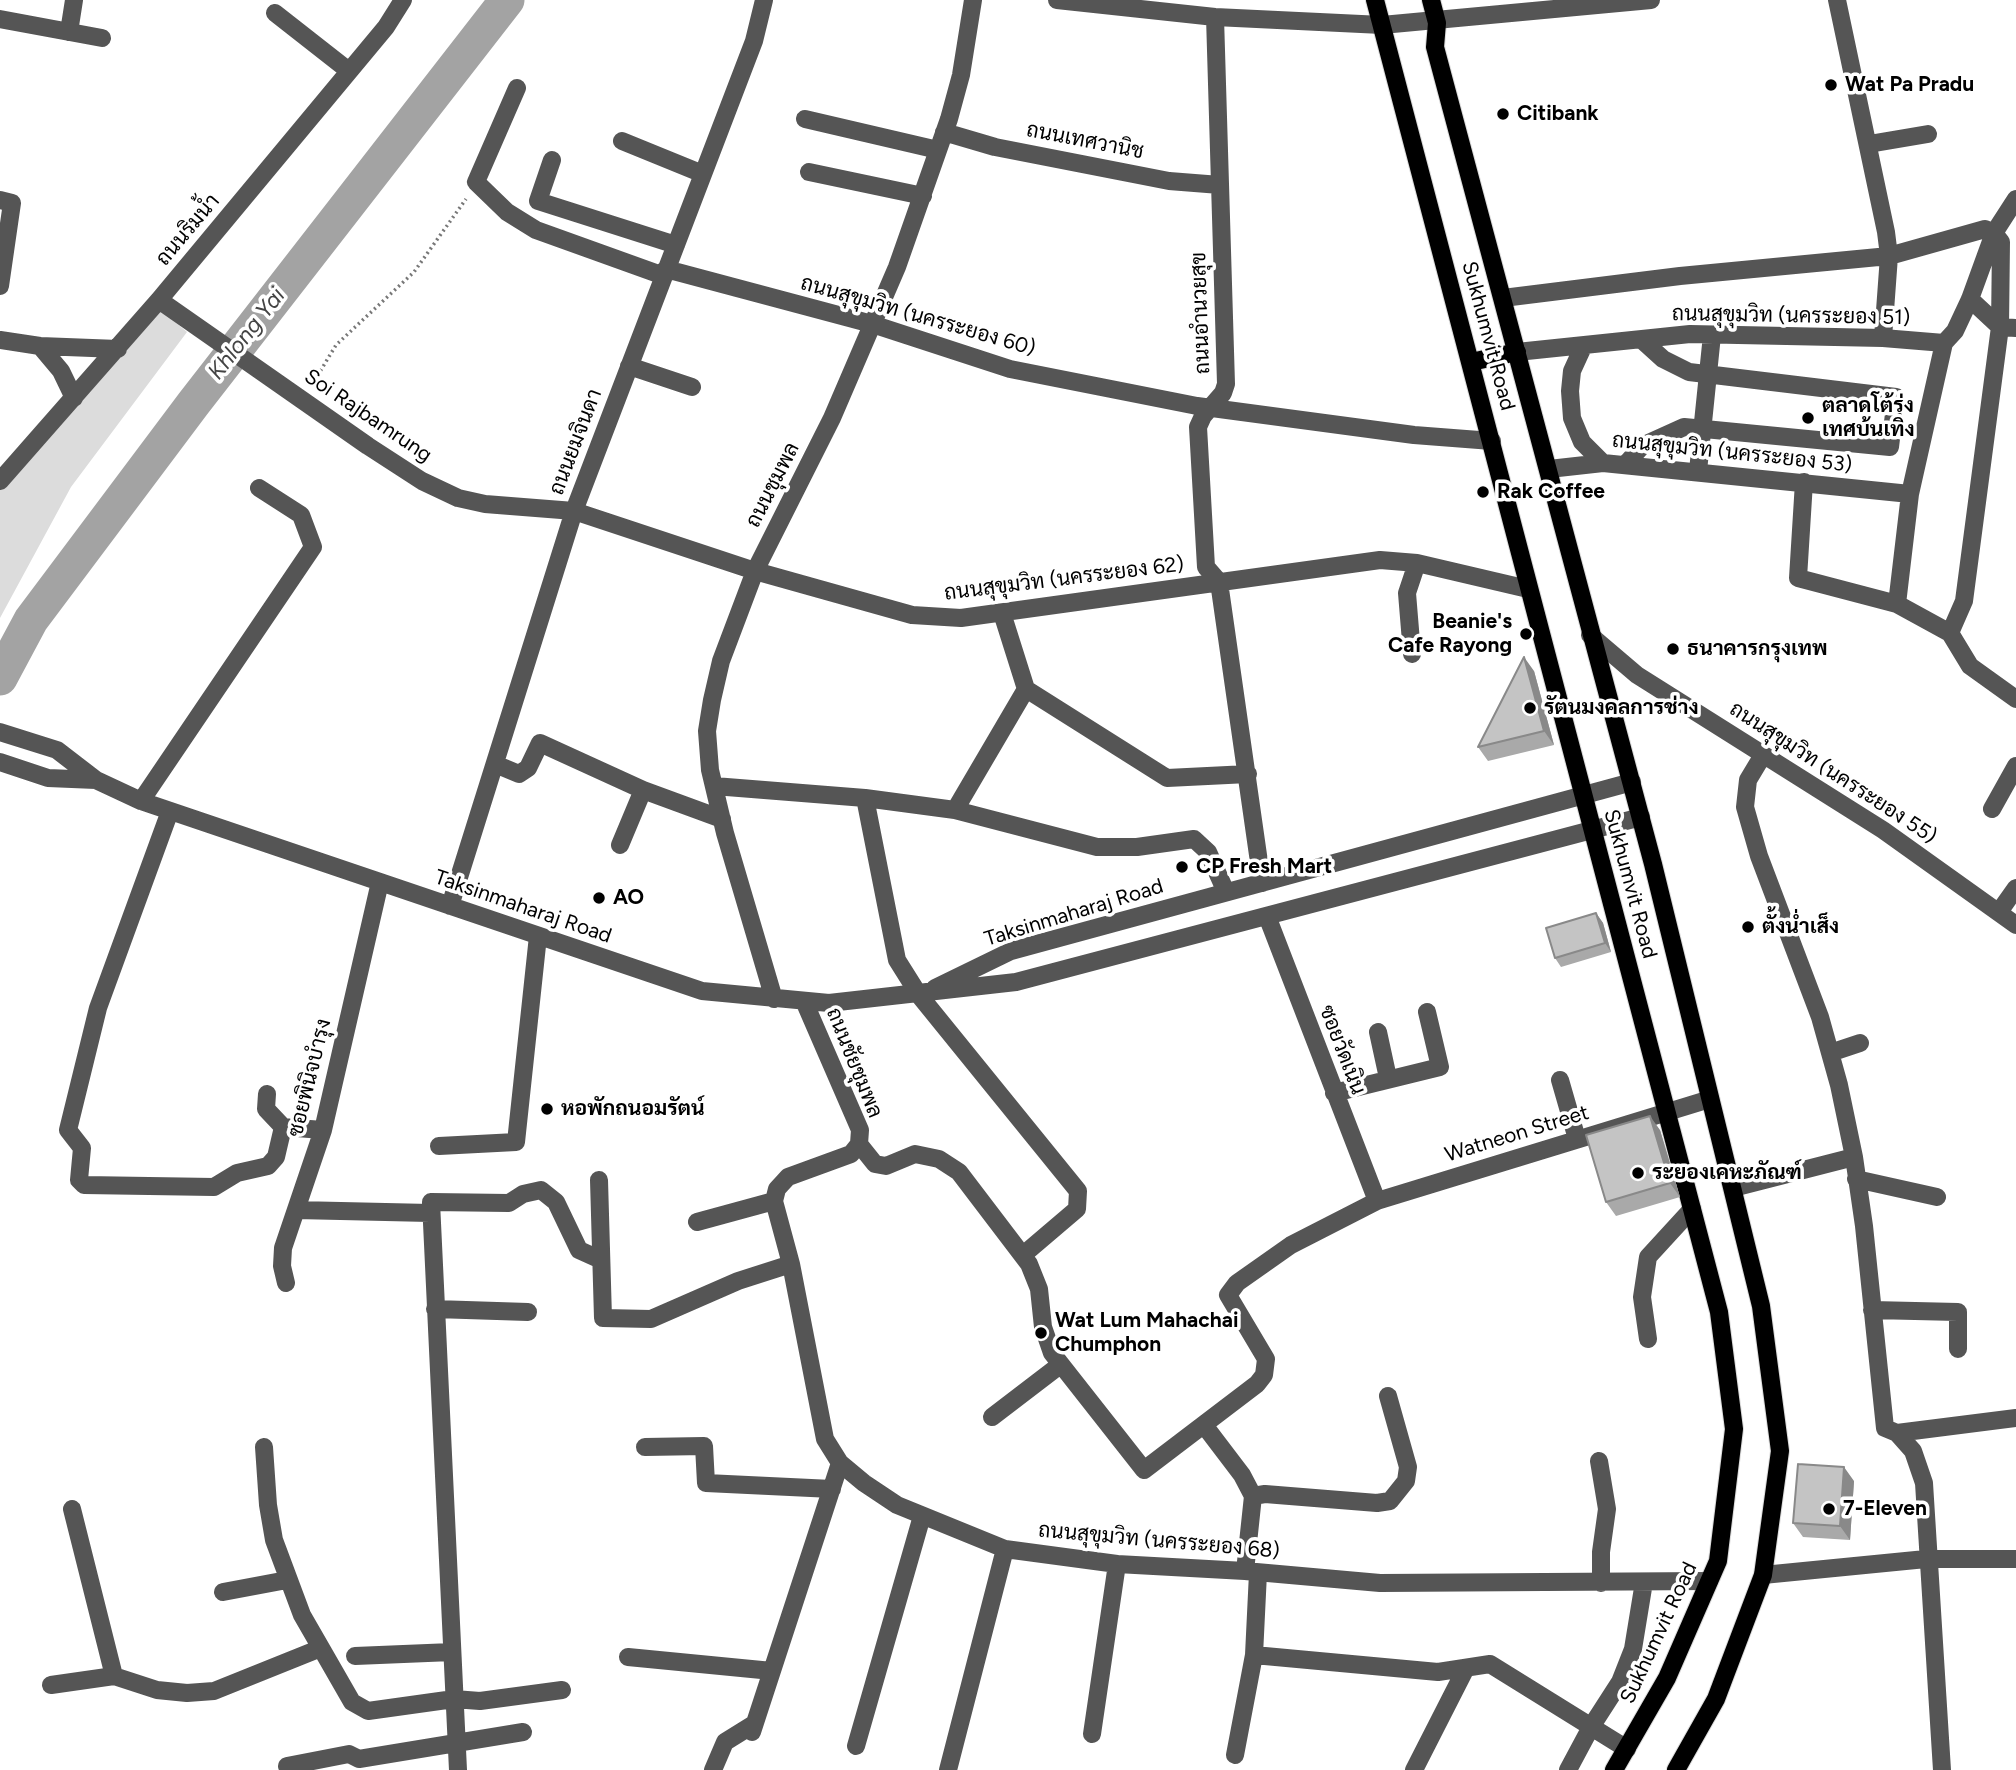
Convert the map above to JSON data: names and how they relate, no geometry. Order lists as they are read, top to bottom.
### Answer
{
  "streets": {
    "main road": ["ถนนสุขุมวิท (นครระยอง 51)", "Sukhumvit Road"],
    "street": [
      "ถนนเทศวานิช",
      "ถนนริมน้ำ",
      "ถนนอำนวยสุข",
      "ถนนสุขุมวิท (นครระยอง 60)",
      "Soi Rajbamrung",
      "ถนนยมจินดา",
      "ถนนสุขุมวิท (นครระยอง 53)",
      "ถนนชุมพล",
      "ถนนสุขุมวิท (นครระยอง 62)",
      "ถนนสุขุมวิท (นครระยอง 55)",
      "Taksinmaharaj Road",
      "ซอยวัดเนิน",
      "ถนนชัยชุมพล",
      "ซอยพินิจบำรุง",
      "Watneon Street",
      "ถนนสุขุมวิท (นครระยอง 68)"
    ]
  },
  "crossings": [
    ["ถนนเทศวานิช", "ถนนอำนวยสุข"],
    ["ถนนเทศวานิช", "ถนนชุมพล"],
    ["ถนนริมน้ำ", "Soi Rajbamrung"],
    ["ถนนอำนวยสุข", "ถนนสุขุมวิท (นครระยอง 60)"],
    ["ถนนอำนวยสุข", "ถนนสุขุมวิท (นครระยอง 62)"],
    ["ถนนอำนวยสุข", "Taksinmaharaj Road"],
    ["ถนนสุขุมวิท (นครระยอง 60)", "Sukhumvit Road"],
    ["ถนนสุขุมวิท (นครระยอง 60)", "ถนนยมจินดา"],
    ["ถนนสุขุมวิท (นครระยอง 60)", "ถนนชุมพล"],
    ["ถนนสุขุมวิท (นครระยอง 51)", "Sukhumvit Road"],
    ["Sukhumvit Road", "ถนนสุขุมวิท (นครระยอง 53)"],
    ["Sukhumvit Road", "ถนนสุขุมวิท (นครระยอง 62)"],
    ["Sukhumvit Road", "ถนนสุขุมวิท (นครระยอง 55)"],
    ["Sukhumvit Road", "Taksinmaharaj Road"],
    ["Sukhumvit Road", "Watneon Street"],
    ["Sukhumvit Road", "ถนนสุขุมวิท (นครระยอง 68)"],
    ["Soi Rajbamrung", "ถนนยมจินดา"],
    ["Soi Rajbamrung", "ถนนสุขุมวิท (นครระยอง 62)"],
    ["ถนนยมจินดา", "ถนนสุขุมวิท (นครระยอง 62)"],
    ["ถนนยมจินดา", "Taksinmaharaj Road"],
    ["ถนนชุมพล", "ถนนสุขุมวิท (นครระยอง 62)"],
    ["ถนนชุมพล", "Taksinmaharaj Road"],
    ["Taksinmaharaj Road", "ถนนชัยชุมพล"],
    ["Taksinmaharaj Road", "ซอยพินิจบำรุง"],
    ["ซอยวัดเนิน", "Watneon Street"]
  ],
  "water": ["Khlong Yai"],
  "places": [
    "Wat Pa Pradu",
    "Citibank",
    "ตลาดโต้รุ่ง เทศบ้นเทิง",
    "Rak Coffee",
    "Beanie's Cafe Rayong",
    "ธนาคารกรุงเทพ",
    "รัตนมงคลการช่าง",
    "CP Fresh Mart",
    "AO",
    "ตั้งน่ำเส็ง",
    "หอพักถนอมรัตน์",
    "ระยองเคหะภัณฑ์",
    "Wat Lum Mahachai Chumphon",
    "7-Eleven"
  ]
}
